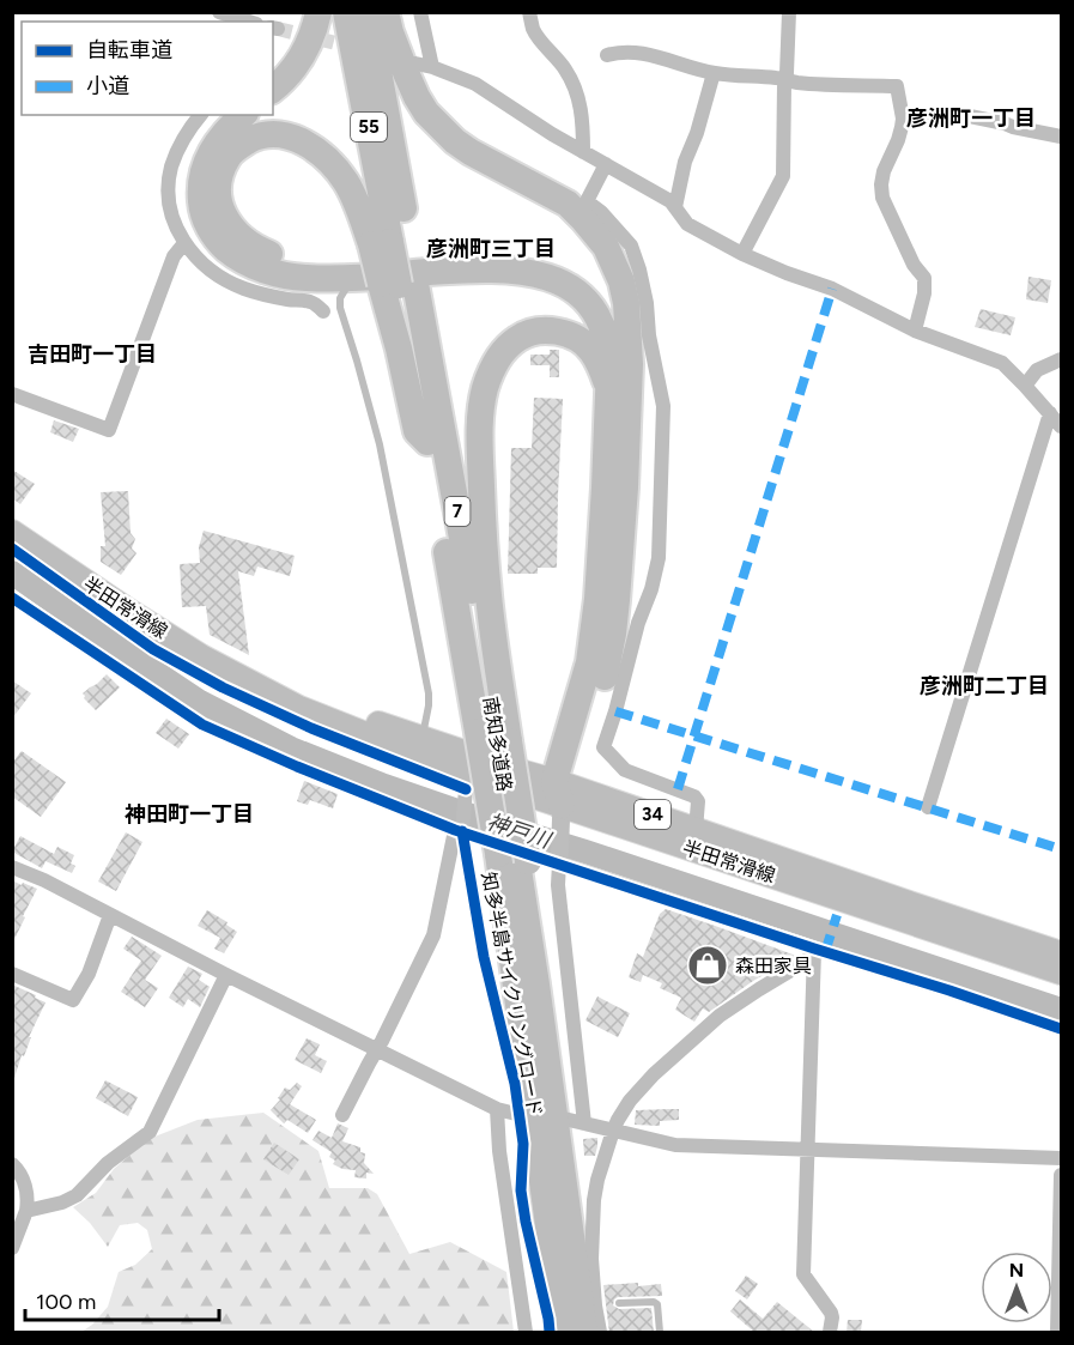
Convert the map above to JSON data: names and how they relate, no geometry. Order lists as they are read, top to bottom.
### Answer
{
  "streets": {
    "highway": ["55", "7", "南知多道路"],
    "main road": ["半田常滑線", "34"],
    "cycle path": ["知多半島サイクリングロード"]
  },
  "crossings": [
    ["55", "南知多道路"]
  ],
  "districts": [
    "彦洲町一丁目",
    "彦洲町三丁目",
    "吉田町一丁目",
    "彦洲町二丁目",
    "神田町一丁目"
  ],
  "water": ["神戸川"],
  "places": {
    "shop": ["森田家具"]
  },
  "legend": ["自転車道", "小道"],
  "scale_bar": "100 m",
  "north": "top"
}
